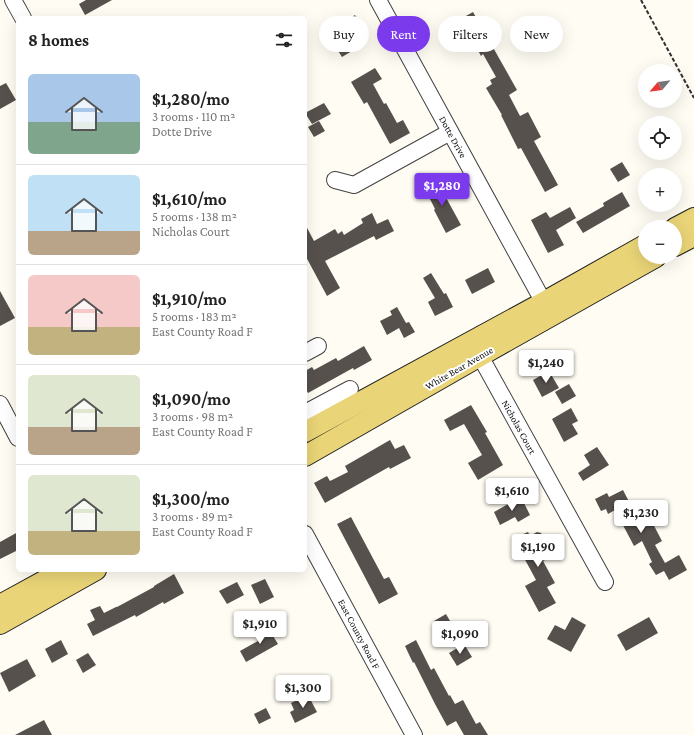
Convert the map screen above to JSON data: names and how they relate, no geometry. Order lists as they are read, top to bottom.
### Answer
{
  "streets": {
    "main road": ["White Bear Avenue"],
    "street": ["Dotte Drive", "Nicholas Court", "East County Road F"]
  },
  "crossings": [
    ["Dotte Drive", "White Bear Avenue"],
    ["White Bear Avenue", "Nicholas Court"]
  ],
  "north": "bottom left",
  "page": {
    "chip": [
      "Buy",
      "Rent",
      "Filters",
      "New"
    ],
    "heading": "8 homes",
    "map_buttons": ["+", "−"],
    "list": [
      {
        "name": "$1,280/mo",
        "note": "3 rooms · 110 m² · Dotte Drive"
      },
      {
        "name": "$1,610/mo",
        "note": "5 rooms · 138 m² · Nicholas Court"
      },
      {
        "name": "$1,910/mo",
        "note": "5 rooms · 183 m² · East County Road F"
      },
      {
        "name": "$1,090/mo",
        "note": "3 rooms · 98 m² · East County Road F"
      },
      {
        "name": "$1,300/mo",
        "note": "3 rooms · 89 m² · East County Road F"
      }
    ],
    "price": [
      "$1,280",
      "$1,240",
      "$1,610",
      "$1,230",
      "$1,190",
      "$1,910",
      "$1,090",
      "$1,300"
    ]
  }
}
